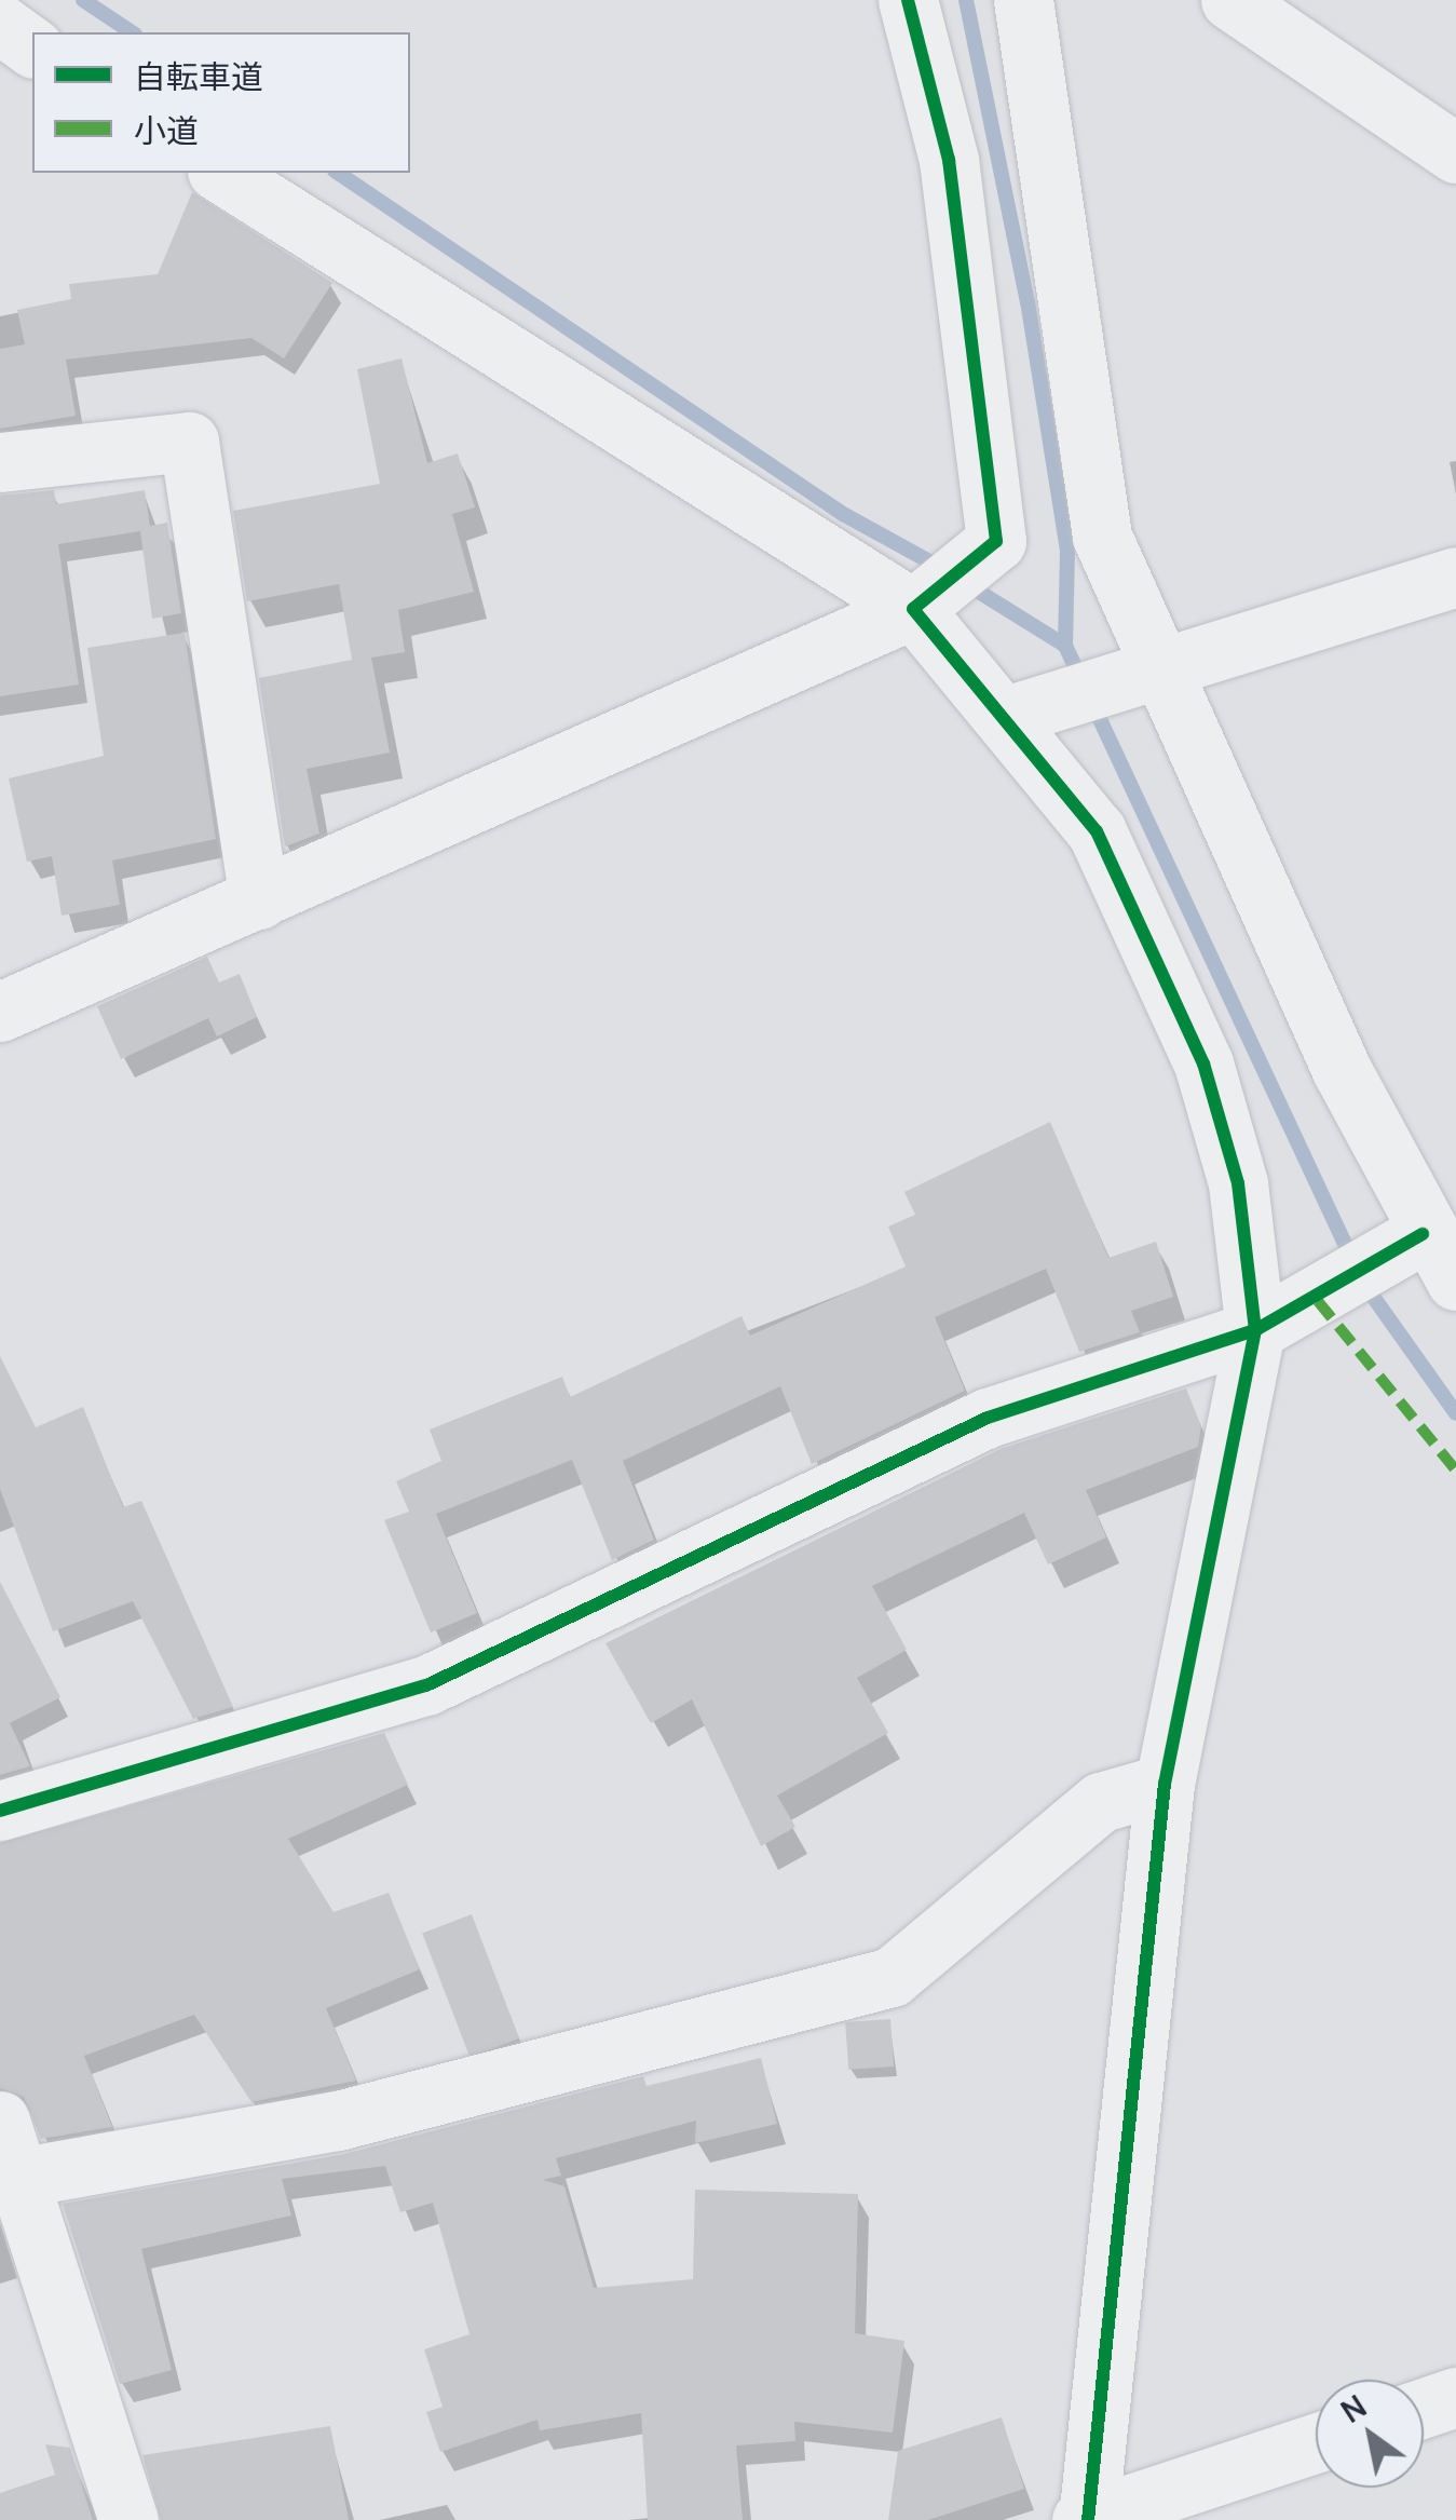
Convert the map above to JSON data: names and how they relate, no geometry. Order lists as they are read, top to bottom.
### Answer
{
  "legend": ["自転車道", "小道"],
  "north": "top left"
}
